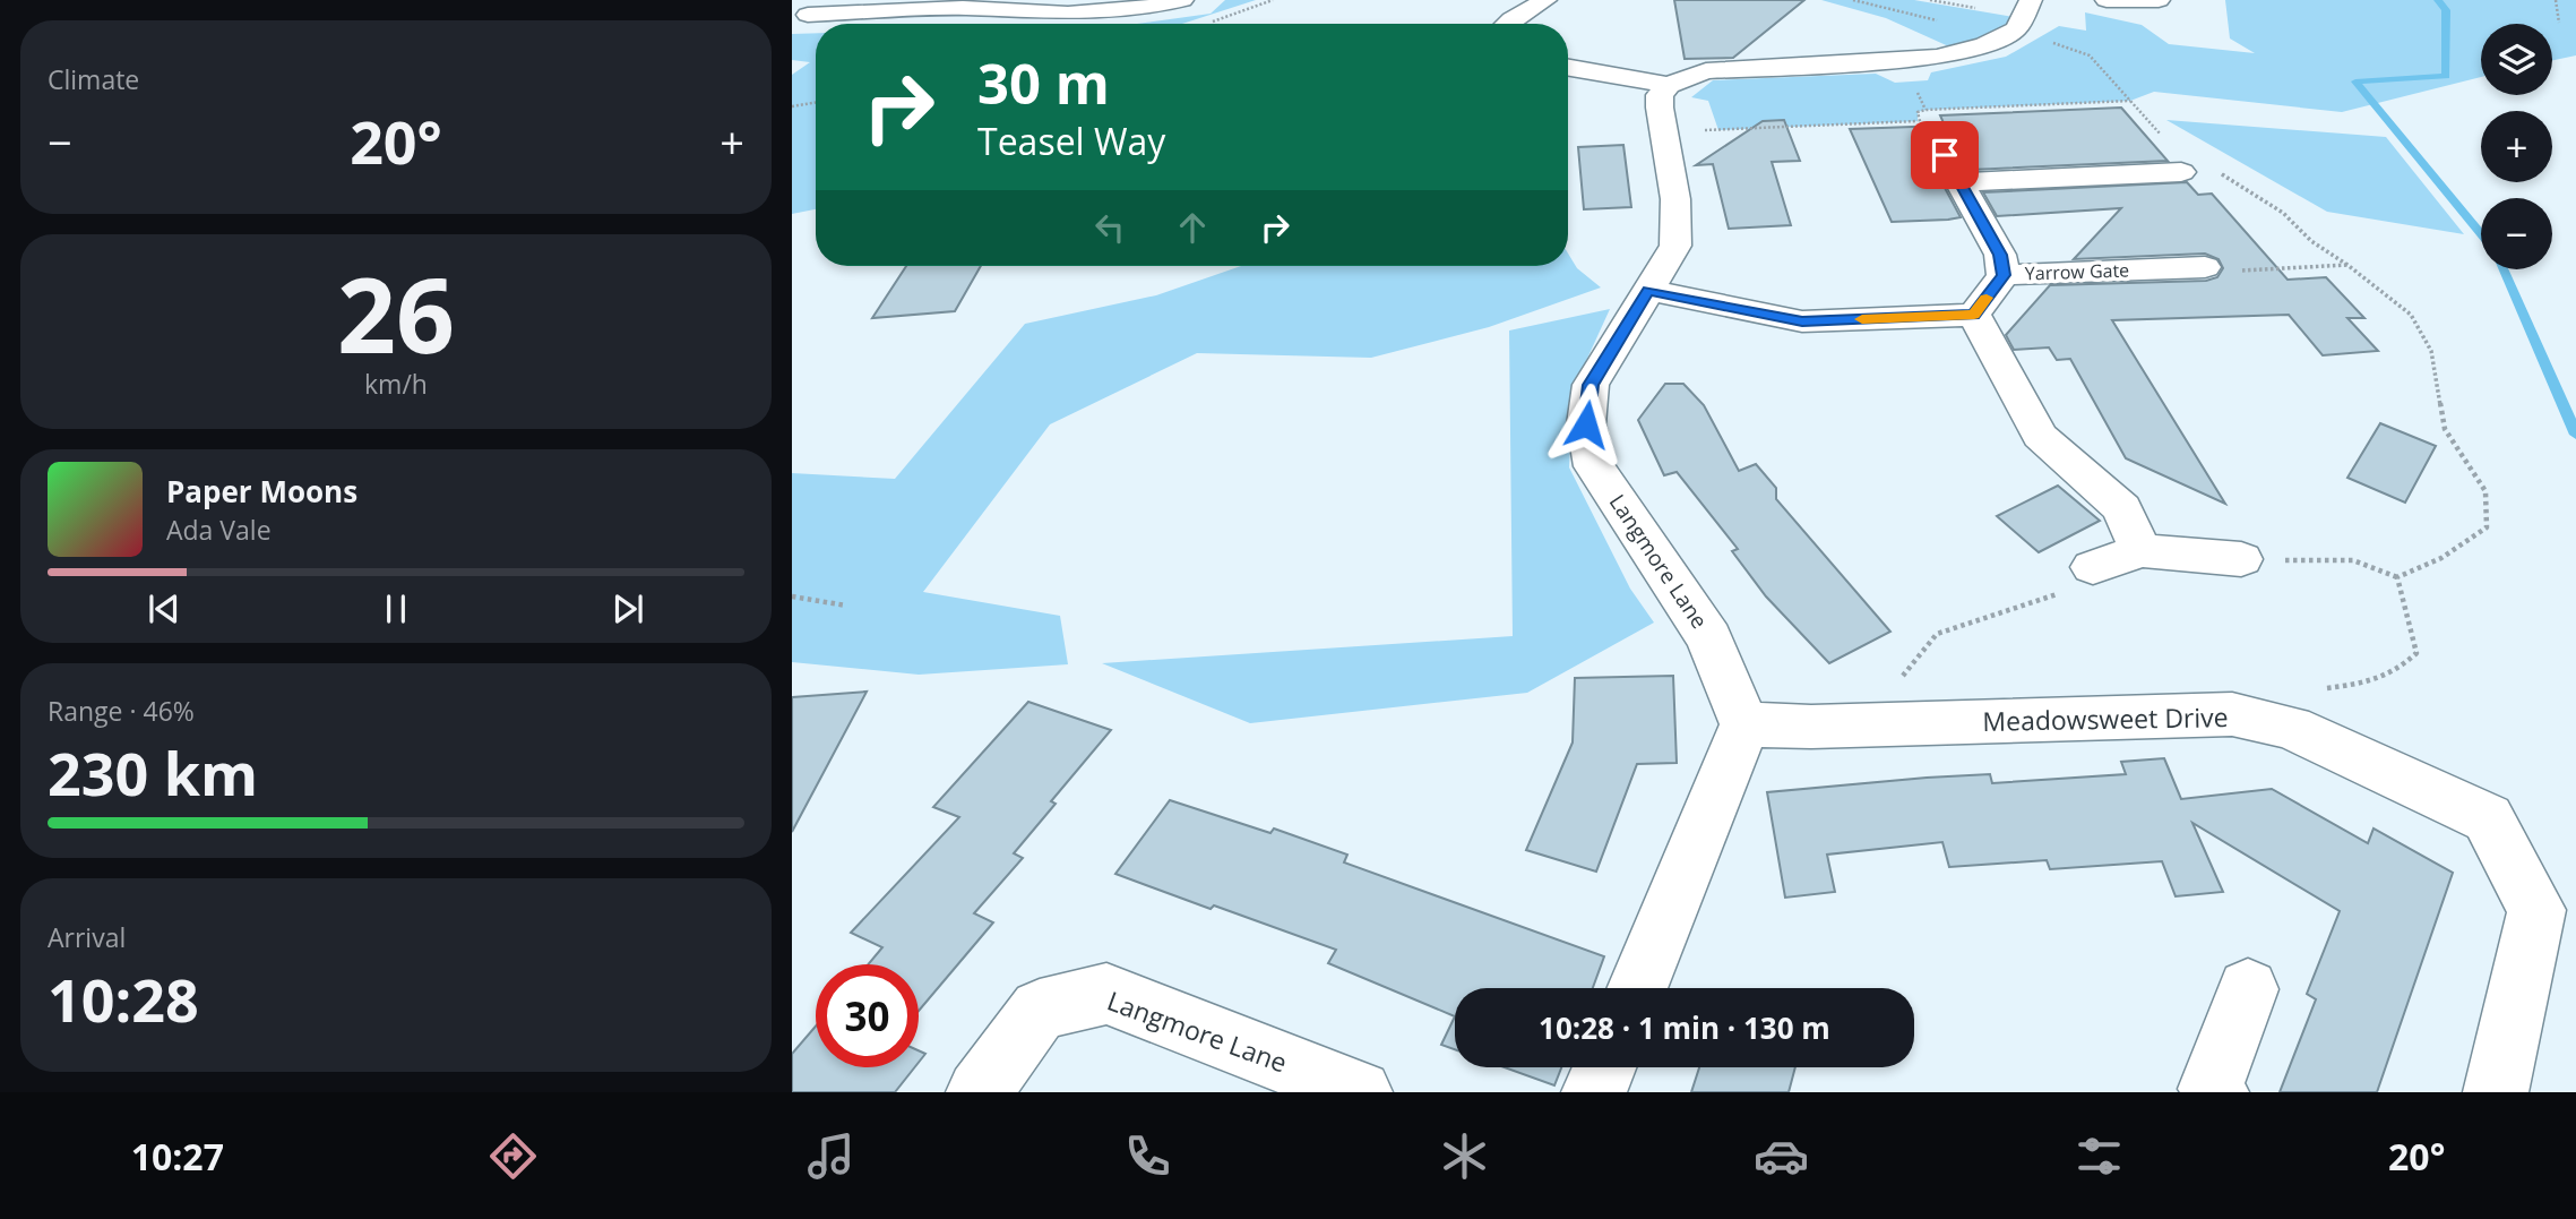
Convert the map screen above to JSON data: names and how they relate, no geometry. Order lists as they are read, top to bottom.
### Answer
{
  "streets": {
    "street": ["Yarrow Gate", "Langmore Lane", "Meadowsweet Drive"]
  },
  "crossings": [
    ["Langmore Lane", "Meadowsweet Drive"]
  ],
  "page": {
    "tile": [
      "Climate",
      ["26", "km/h"],
      ["Range · 46%", "230 km"],
      ["Arrival", "10:28"]
    ],
    "map_buttons": ["+", "−"],
    "turn": ["30 m", "Teasel Way"],
    "heat": ["−", "20°", "+"],
    "song": ["Paper Moons", "Ada Vale"],
    "limit": "30",
    "trip": "10:28 · 1 min · 130 m",
    "tabs": ["10:27", "20°"]
  }
}
